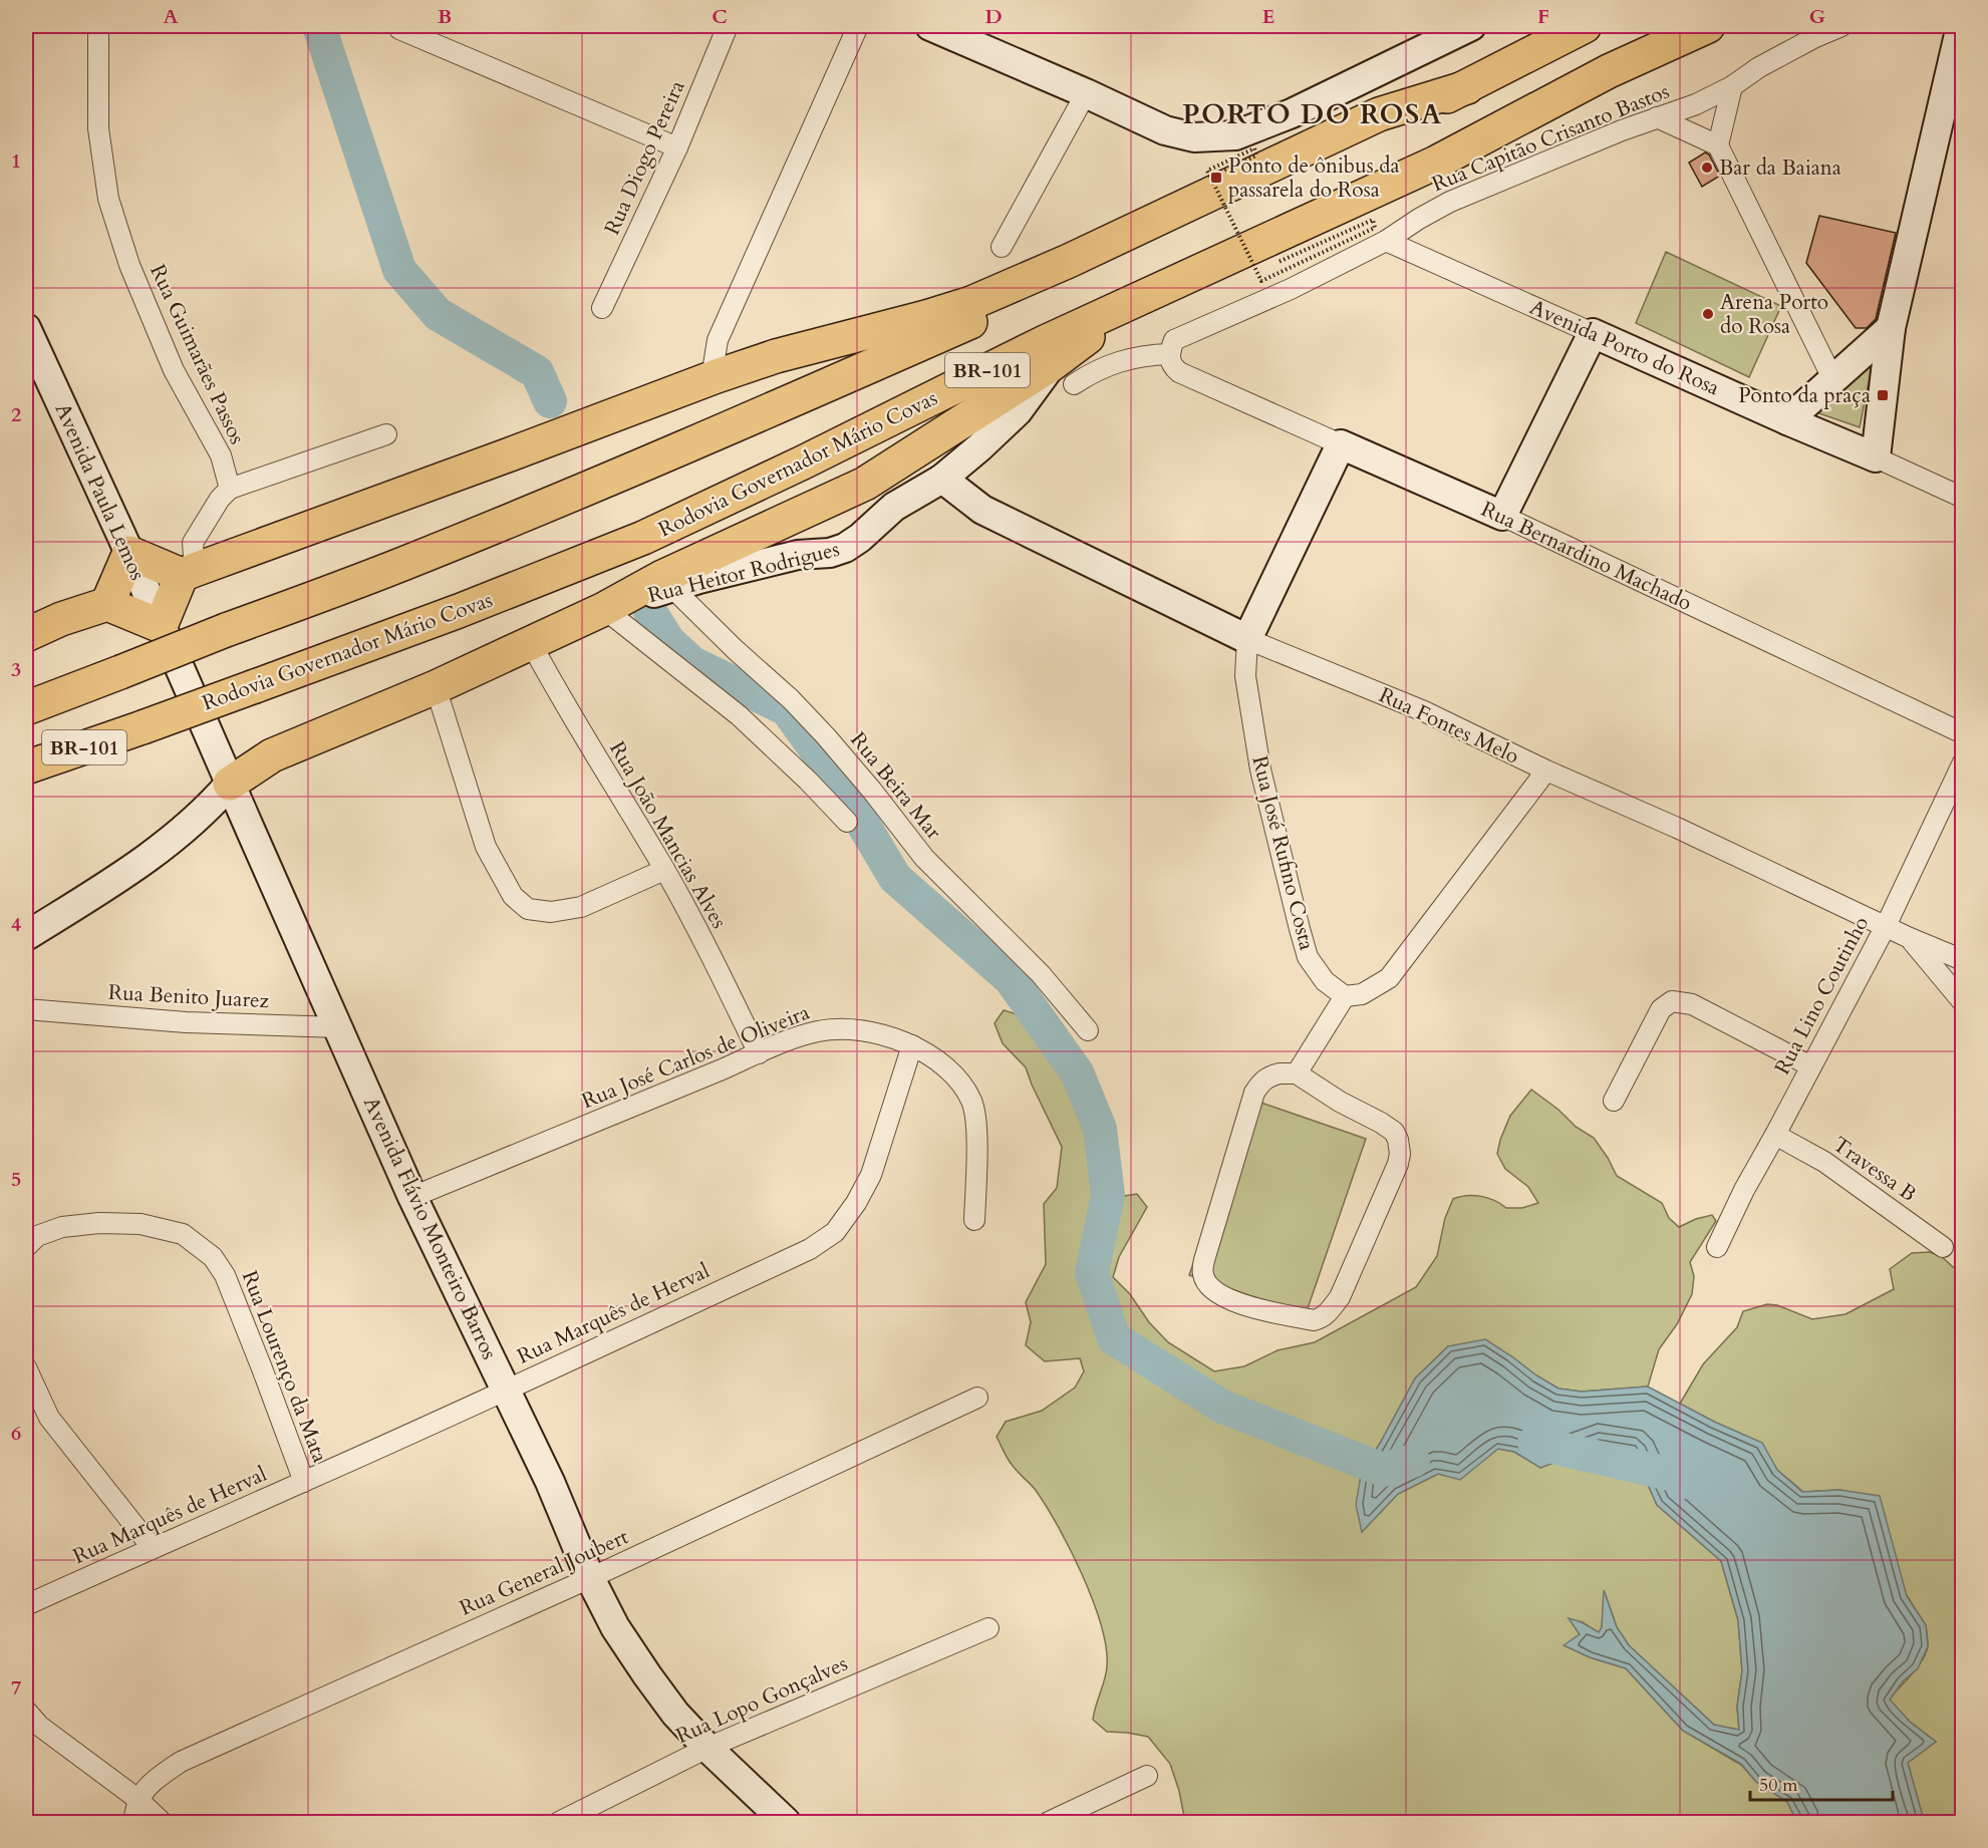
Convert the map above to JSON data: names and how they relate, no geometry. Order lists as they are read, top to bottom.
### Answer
{
  "streets": {
    "highway": ["BR-101", "Rodovia Governador Mário Covas"],
    "main road": [
      "Avenida Porto do Rosa",
      "Avenida Paula Lemos",
      "Rua Bernardino Machado",
      "Rua Heitor Rodrigues",
      "Rua Fontes Melo",
      "Rua José Rufino Costa",
      "Avenida Flávio Monteiro Barros"
    ],
    "street": [
      "Rua Capitão Crisanto Bastos",
      "Rua Diogo Pereira",
      "Rua Guimarães Passos",
      "Rua Beira Mar",
      "Rua João Mancias Alves",
      "Rua Lino Coutinho",
      "Rua Benito Juarez",
      "Rua José Carlos de Oliveira",
      "Travessa B",
      "Rua Marquês de Herval",
      "Rua Lourenço da Mata",
      "Rua General Joubert",
      "Rua Lopo Gonçalves"
    ]
  },
  "crossings": [
    ["Rua Capitão Crisanto Bastos", "Avenida Porto do Rosa"],
    ["Rua Capitão Crisanto Bastos", "Rua Bernardino Machado"],
    ["Avenida Paula Lemos", "Avenida Flávio Monteiro Barros"],
    ["Rua Bernardino Machado", "Rua José Rufino Costa"],
    ["Rua Heitor Rodrigues", "Rua Fontes Melo"],
    ["Rua Heitor Rodrigues", "Rua Beira Mar"],
    ["Rua Fontes Melo", "Rua José Rufino Costa"],
    ["Rua Fontes Melo", "Rua Lino Coutinho"],
    ["Rua João Mancias Alves", "Rua José Carlos de Oliveira"],
    ["Rua Lino Coutinho", "Travessa B"],
    ["Rua Benito Juarez", "Avenida Flávio Monteiro Barros"],
    ["Rua José Carlos de Oliveira", "Avenida Flávio Monteiro Barros"],
    ["Rua José Carlos de Oliveira", "Rua Marquês de Herval"],
    ["Avenida Flávio Monteiro Barros", "Rua Marquês de Herval"],
    ["Avenida Flávio Monteiro Barros", "Rua General Joubert"],
    ["Avenida Flávio Monteiro Barros", "Rua Lopo Gonçalves"],
    ["Rua Marquês de Herval", "Rua Lourenço da Mata"]
  ],
  "districts": ["PORTO DO ROSA"],
  "places": {
    "other": ["Bar da Baiana", "Arena Porto do Rosa"],
    "transit": ["Ponto de ônibus da passarela do Rosa", "Ponto da praça"]
  },
  "scale_bar": "50 m",
  "grid": {
    "columns": [
      "A",
      "B",
      "C",
      "D",
      "E",
      "F",
      "G"
    ],
    "rows": [
      "1",
      "2",
      "3",
      "4",
      "5",
      "6",
      "7"
    ]
  }
}
